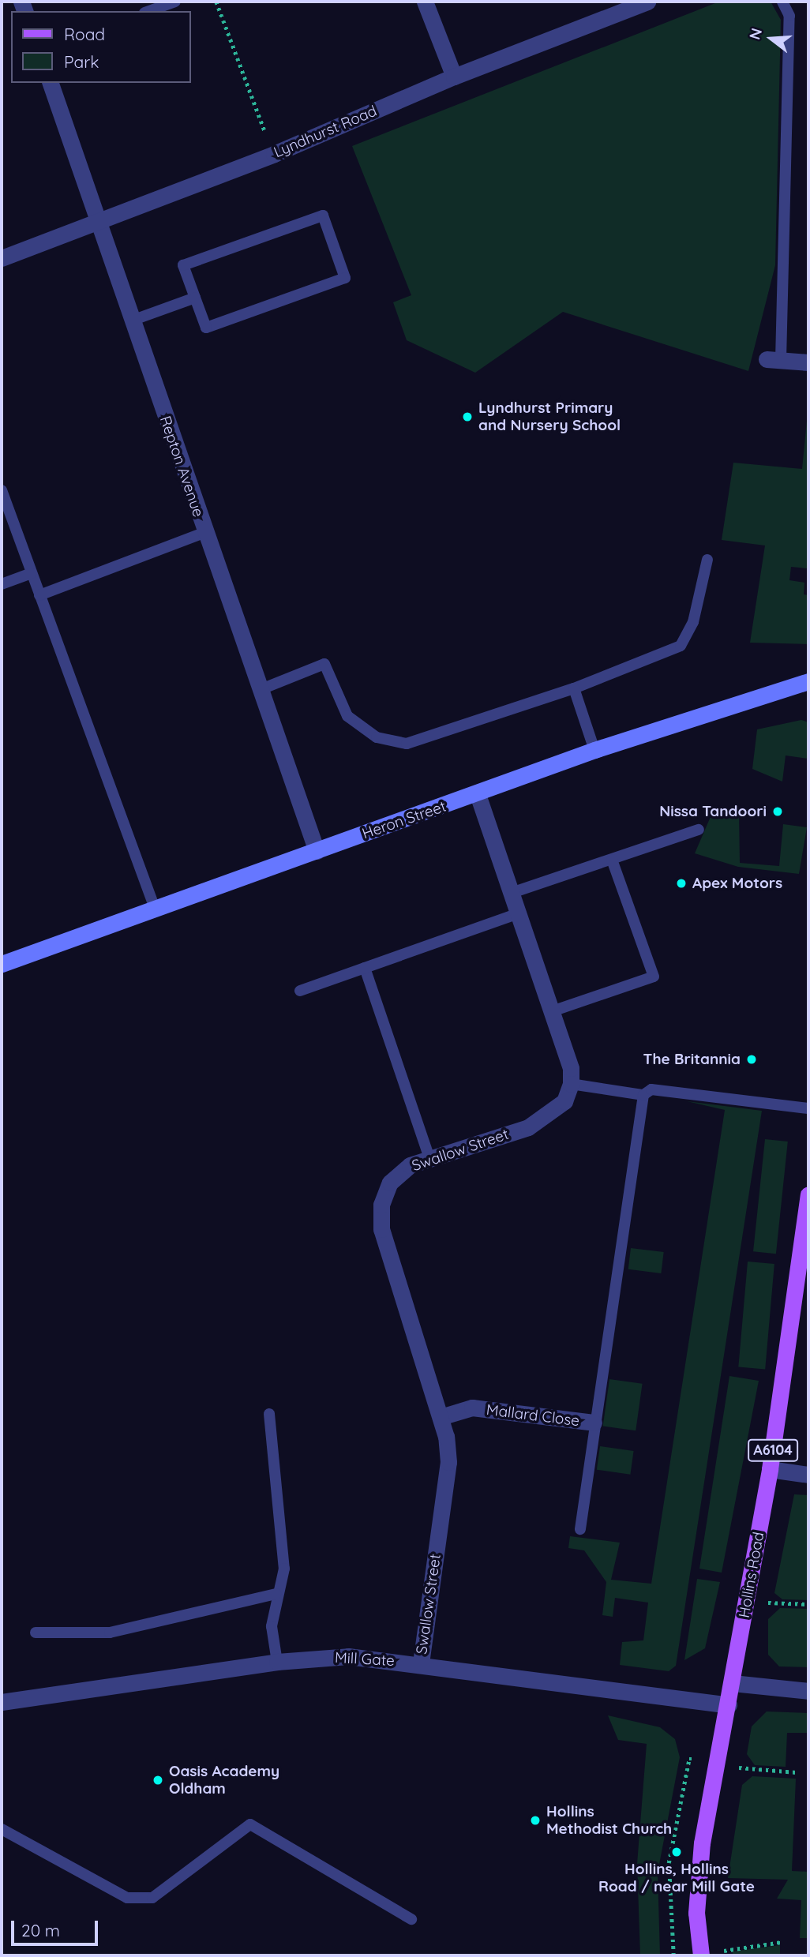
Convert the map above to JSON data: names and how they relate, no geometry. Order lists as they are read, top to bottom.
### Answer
{
  "streets": {
    "main road": ["A6104", "Hollins Road"],
    "street": [
      "Lyndhurst Road",
      "Repton Avenue",
      "Heron Street",
      "Swallow Street",
      "Mallard Close",
      "Mill Gate"
    ]
  },
  "crossings": [
    ["Lyndhurst Road", "Repton Avenue"],
    ["Repton Avenue", "Heron Street"],
    ["Swallow Street", "Mallard Close"],
    ["Swallow Street", "Mill Gate"],
    ["Hollins Road", "Mill Gate"]
  ],
  "places": [
    "Lyndhurst Primary and Nursery School",
    "Nissa Tandoori",
    "Apex Motors",
    "The Britannia",
    "Oasis Academy Oldham",
    "Hollins Methodist Church",
    "Hollins, Hollins Road / near Mill Gate"
  ],
  "legend": ["Road", "Park"],
  "scale_bar": "20 m",
  "north": "left"
}
